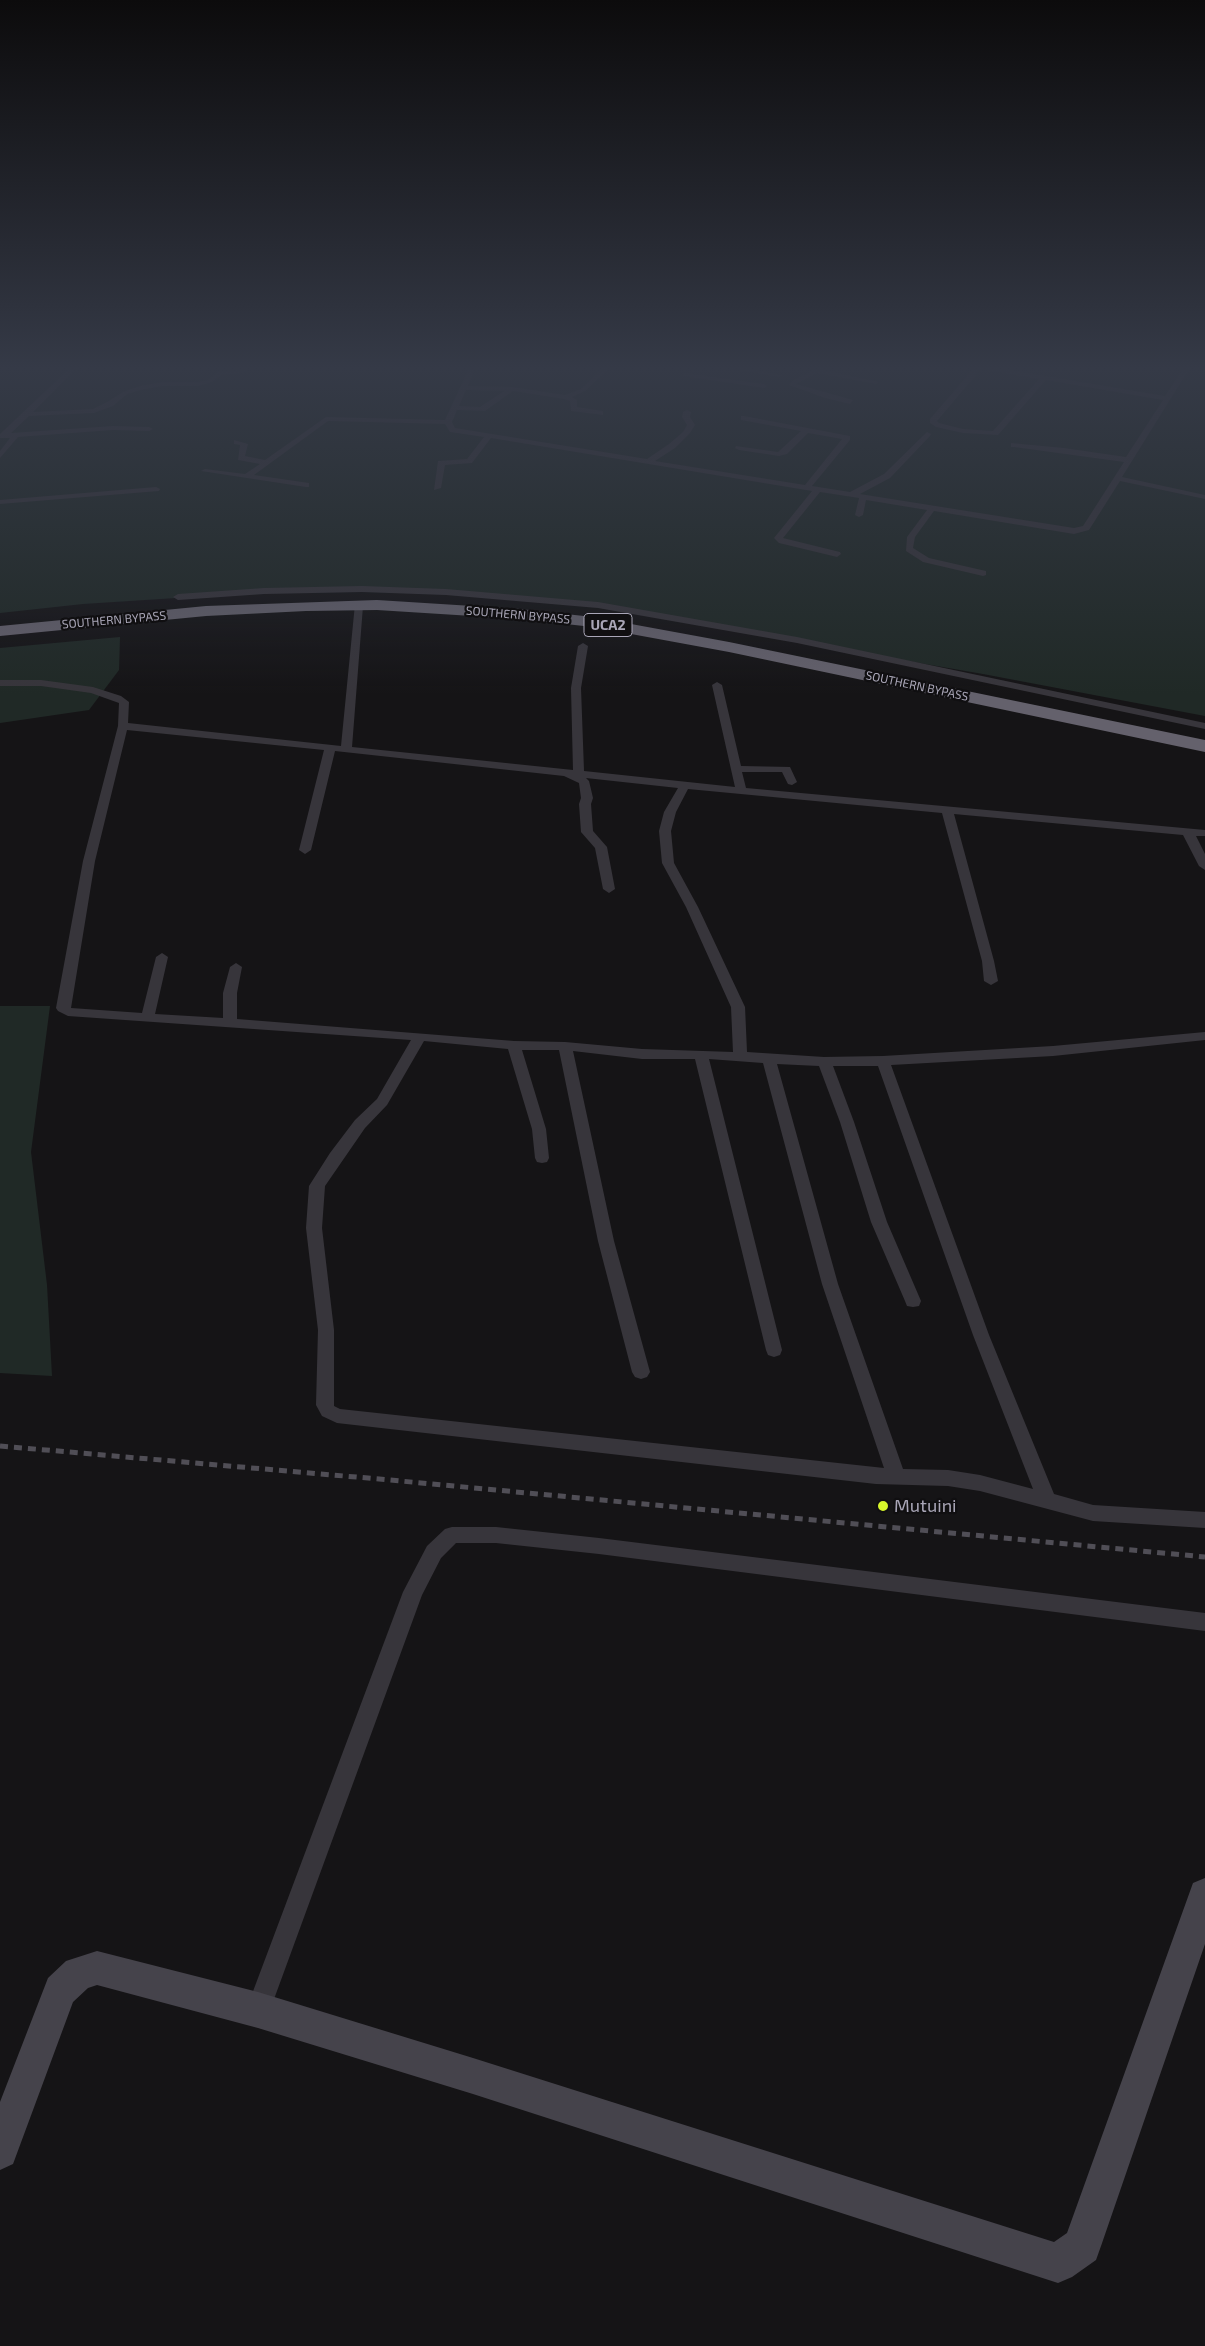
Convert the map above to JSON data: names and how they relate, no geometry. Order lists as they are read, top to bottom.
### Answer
{
  "streets": {
    "highway": ["SOUTHERN BYPASS", "UCA2"]
  },
  "places": ["Mutuini"]
}
